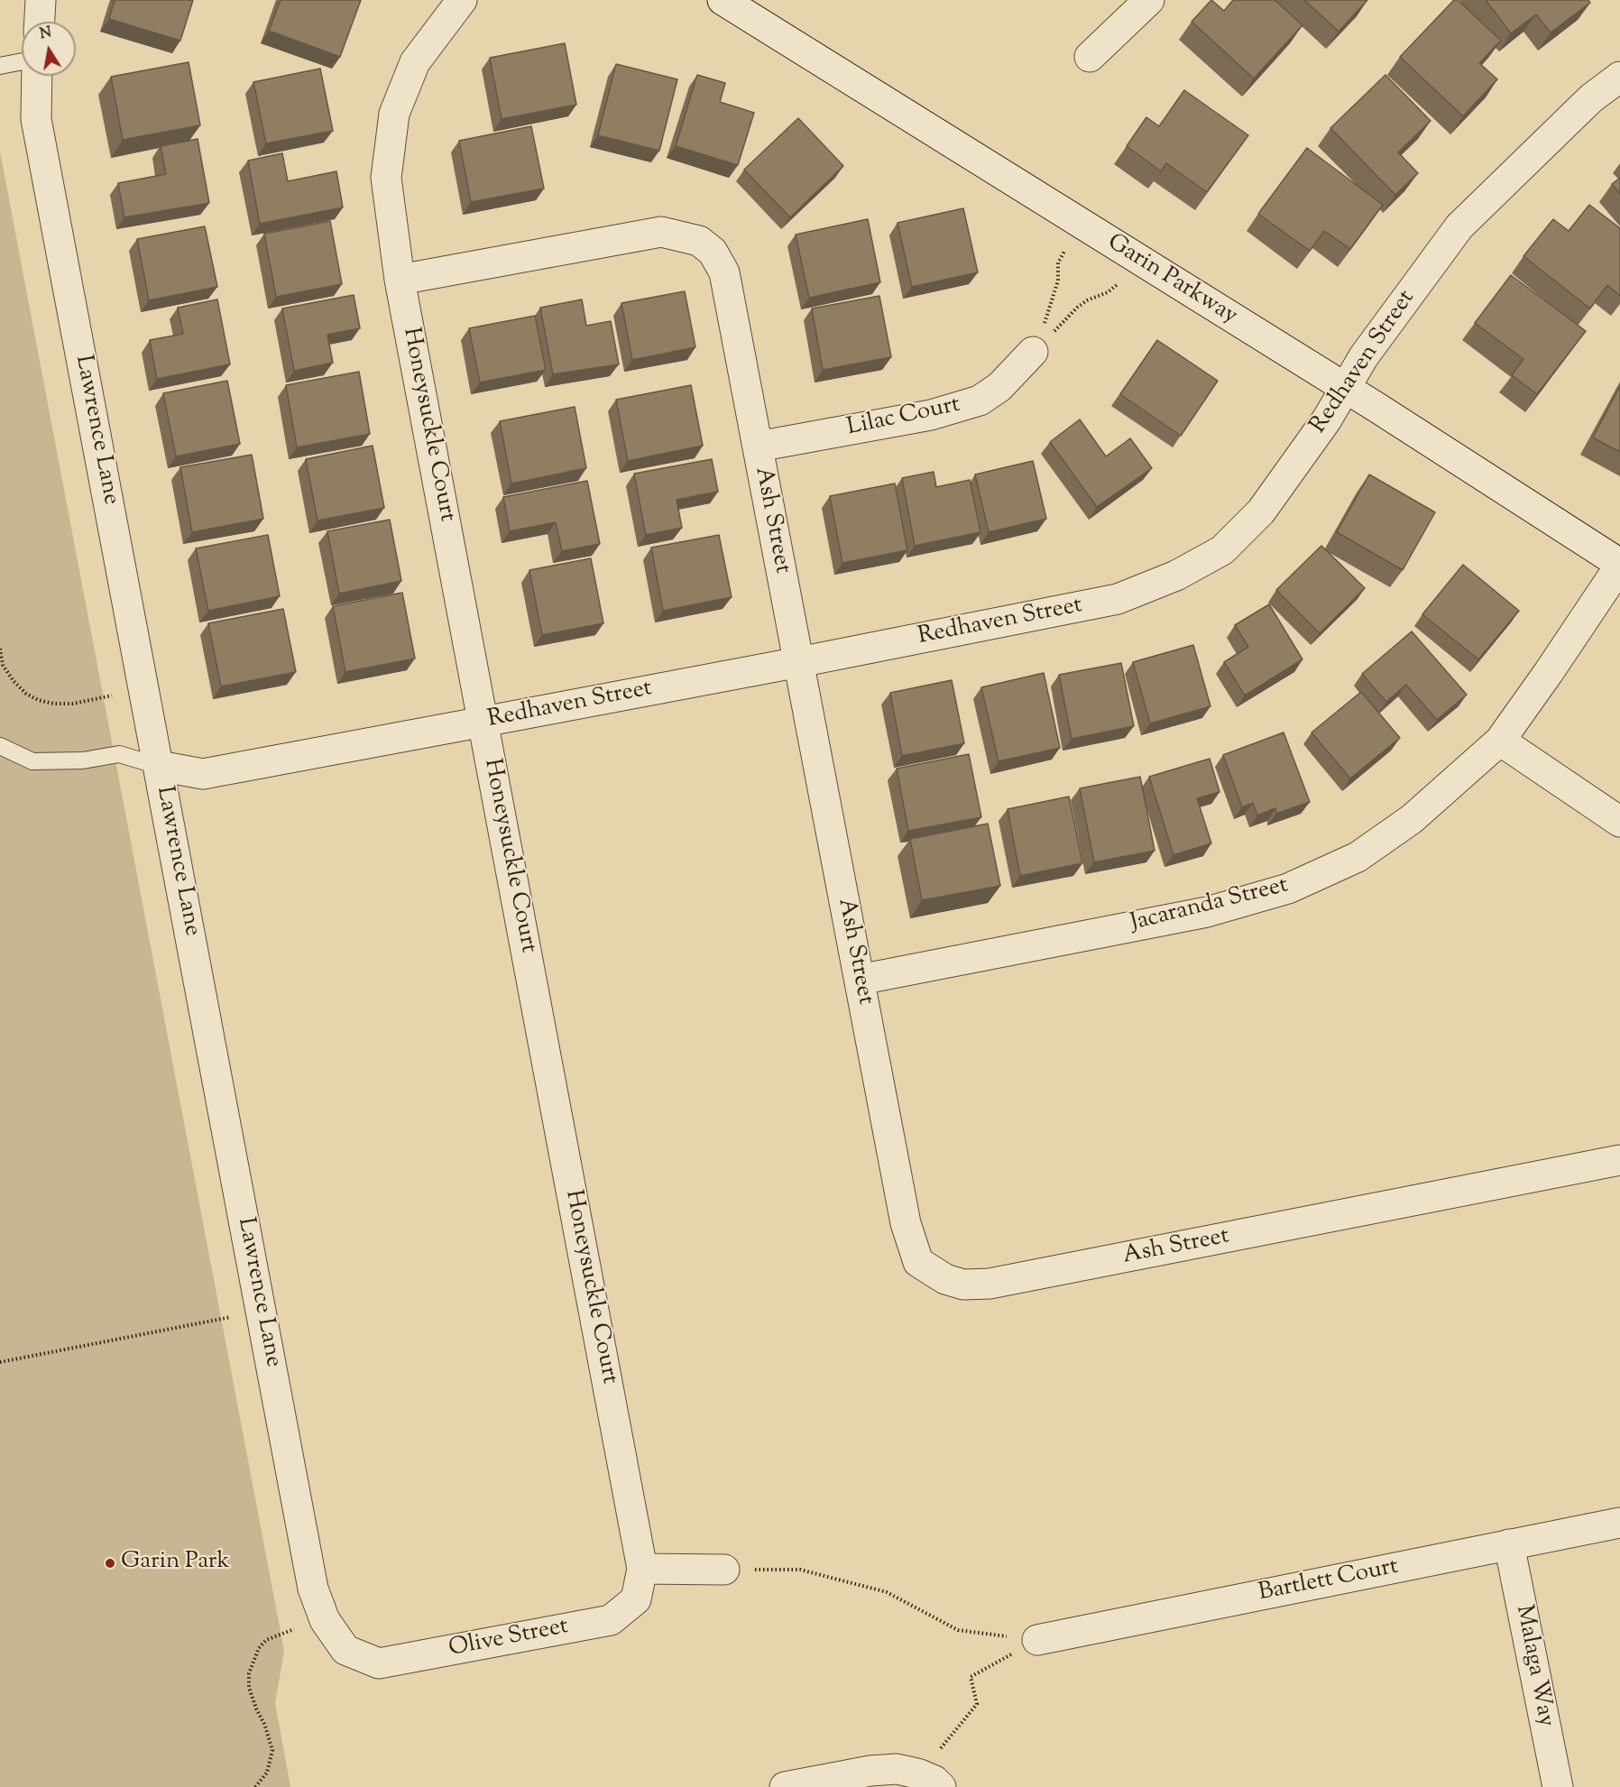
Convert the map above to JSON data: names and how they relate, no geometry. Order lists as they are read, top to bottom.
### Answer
{
  "streets": {
    "street": [
      "Garin Parkway",
      "Redhaven Street",
      "Lilac Court",
      "Honeysuckle Court",
      "Lawrence Lane",
      "Ash Street",
      "Jacaranda Street",
      "Bartlett Court",
      "Olive Street",
      "Malaga Way"
    ]
  },
  "crossings": [
    ["Garin Parkway", "Redhaven Street"],
    ["Garin Parkway", "Jacaranda Street"],
    ["Redhaven Street", "Honeysuckle Court"],
    ["Redhaven Street", "Lawrence Lane"],
    ["Redhaven Street", "Ash Street"],
    ["Lilac Court", "Ash Street"],
    ["Honeysuckle Court", "Ash Street"],
    ["Honeysuckle Court", "Olive Street"],
    ["Lawrence Lane", "Olive Street"],
    ["Ash Street", "Jacaranda Street"],
    ["Bartlett Court", "Malaga Way"]
  ],
  "places": ["Garin Park"],
  "north": "top"
}
